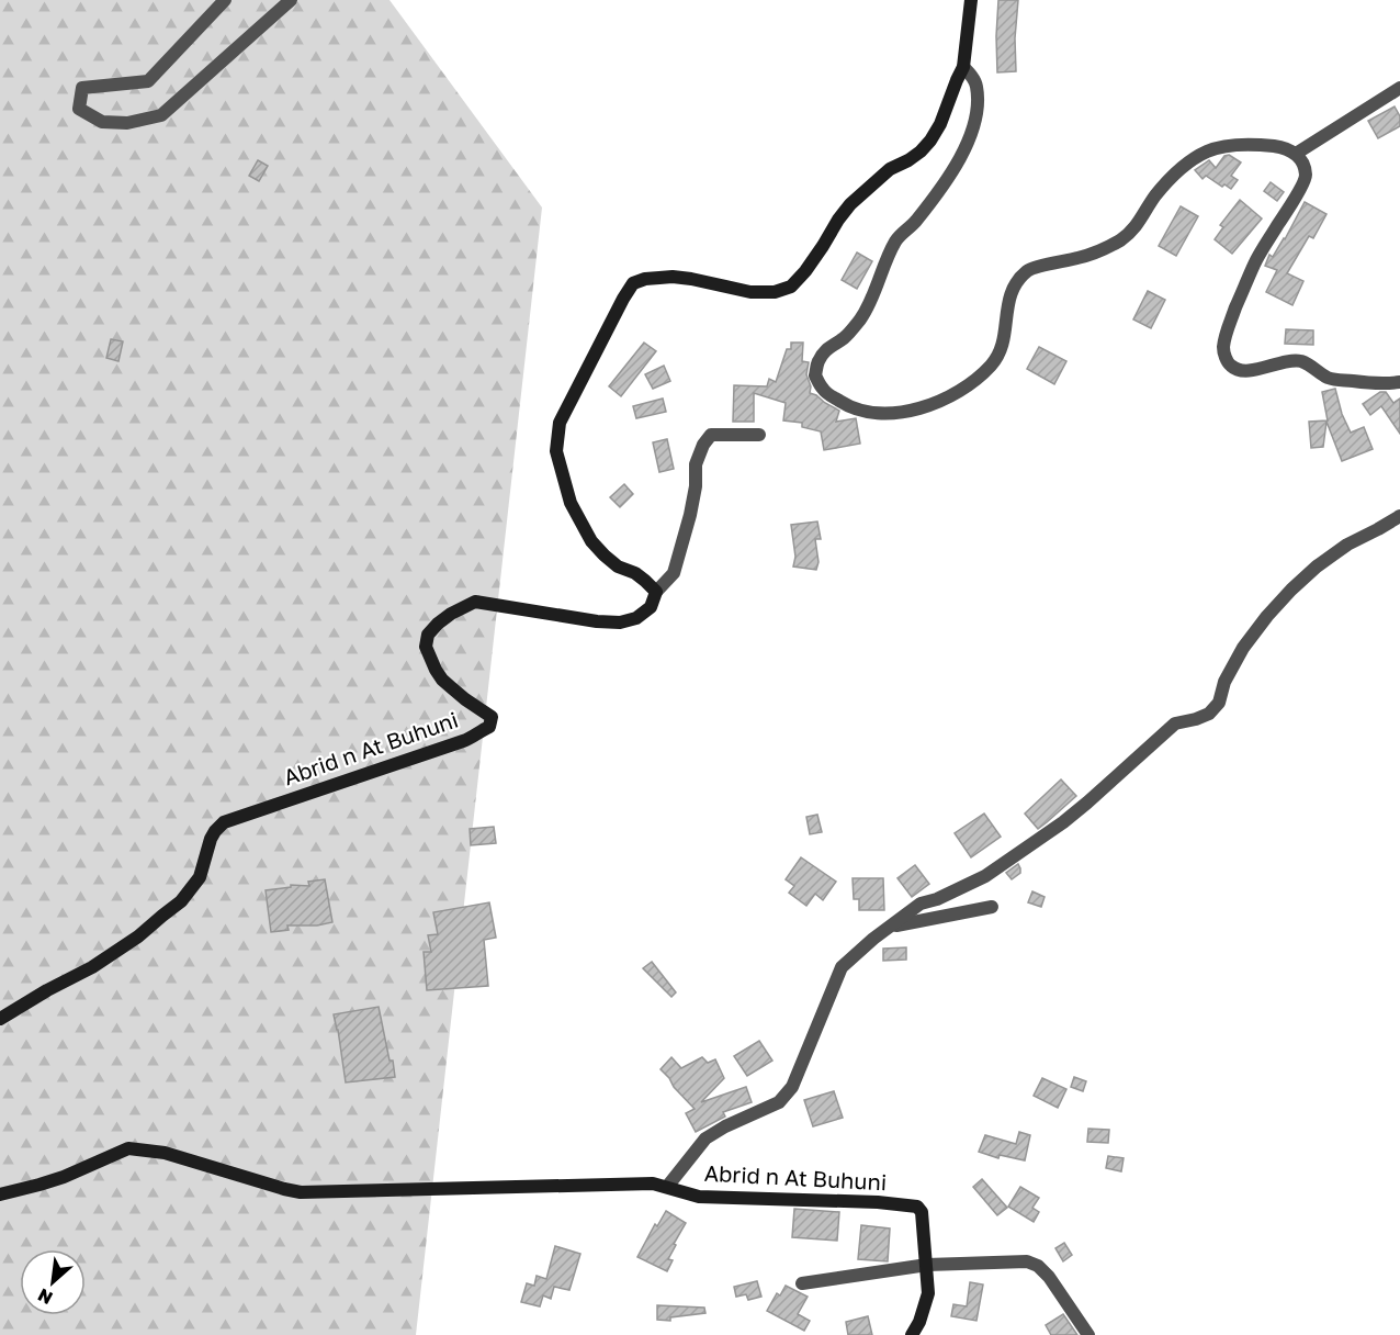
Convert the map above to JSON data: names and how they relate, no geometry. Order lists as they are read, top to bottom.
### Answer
{
  "streets": {
    "street": ["Abrid n At Buhuni"]
  },
  "north": "bottom left"
}
